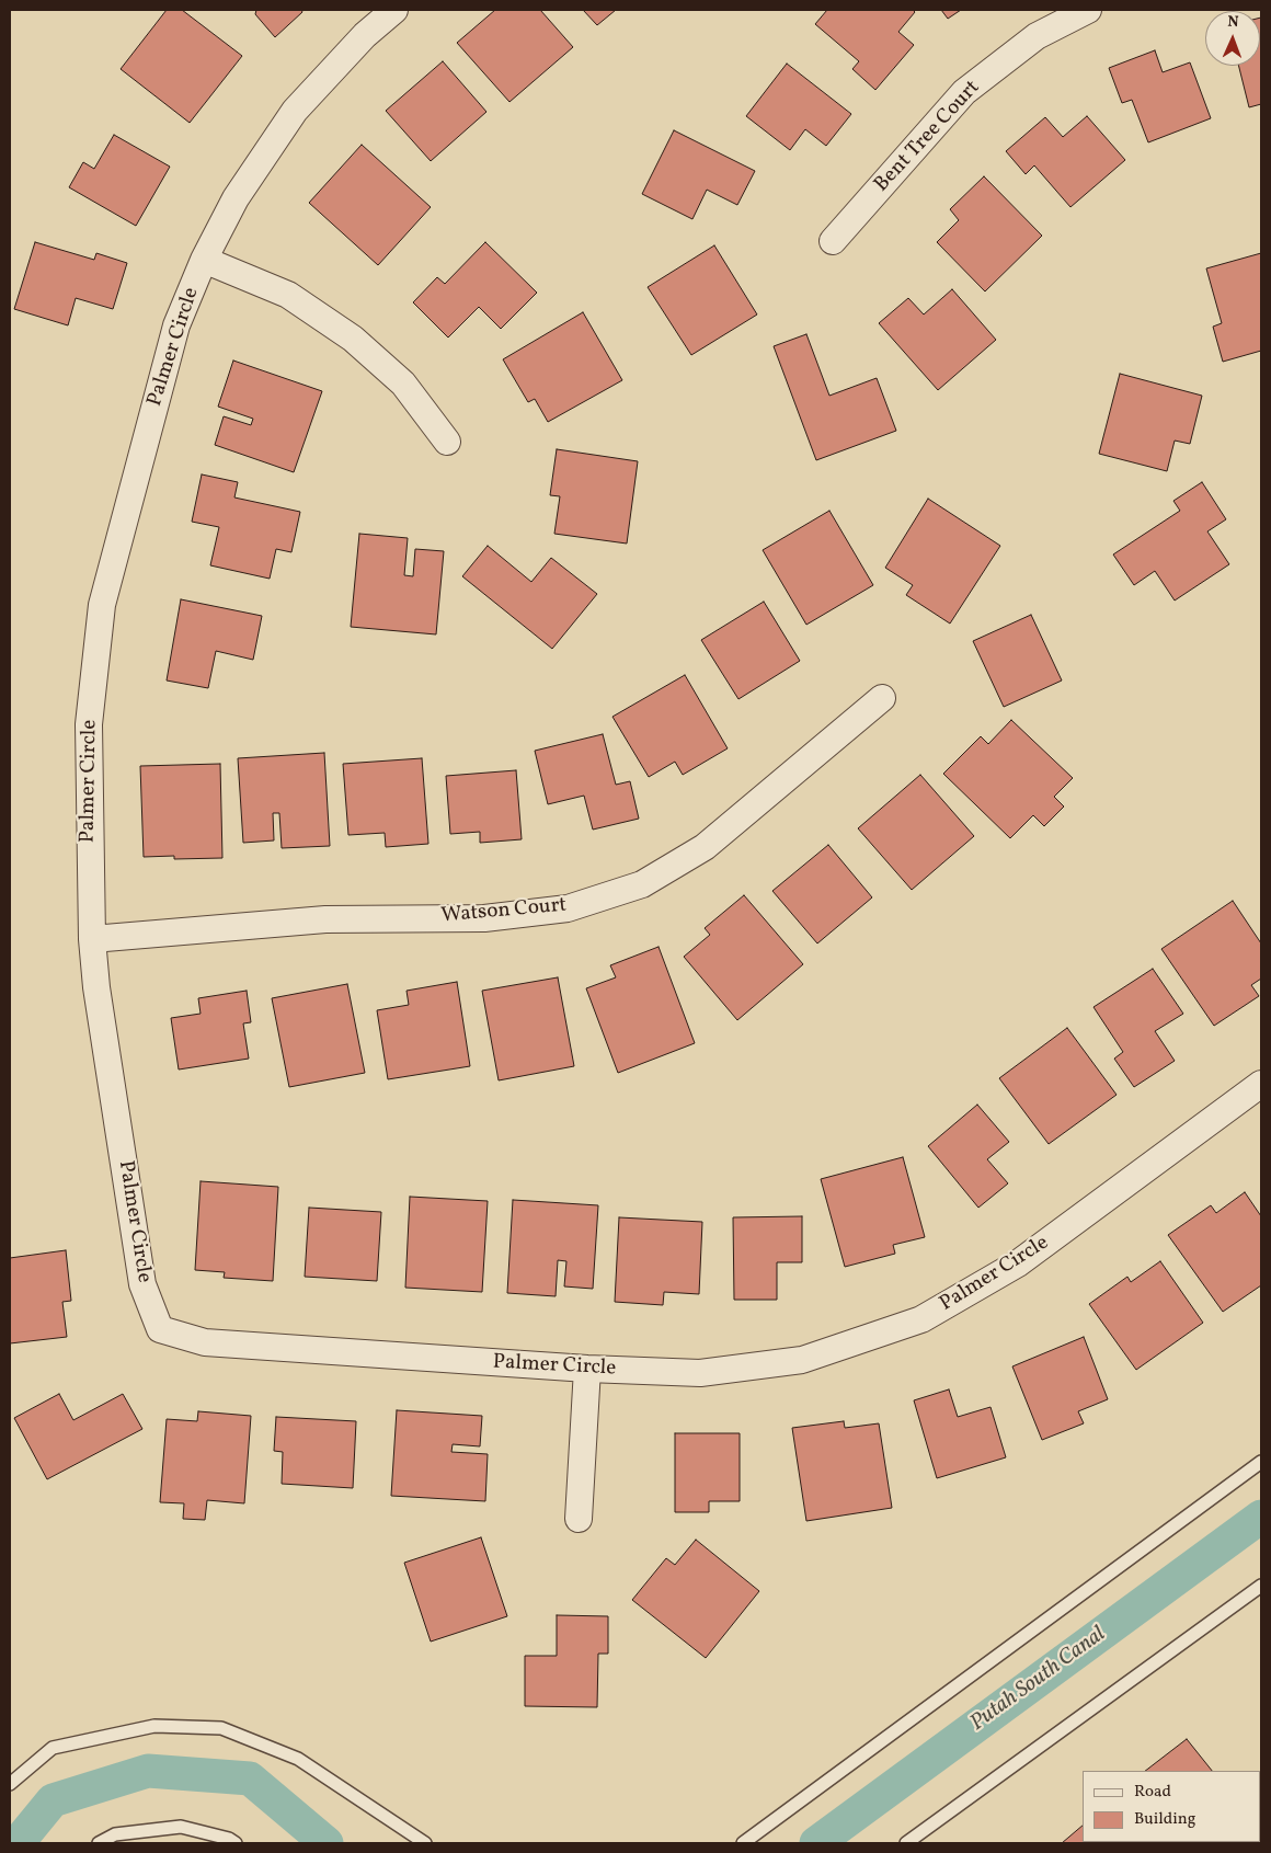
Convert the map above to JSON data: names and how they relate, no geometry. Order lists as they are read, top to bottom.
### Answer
{
  "streets": {
    "street": ["Bent Tree Court", "Palmer Circle", "Watson Court"]
  },
  "crossings": [
    ["Palmer Circle", "Watson Court"]
  ],
  "water": ["Putah South Canal"],
  "legend": ["Road", "Building"],
  "north": "top"
}
